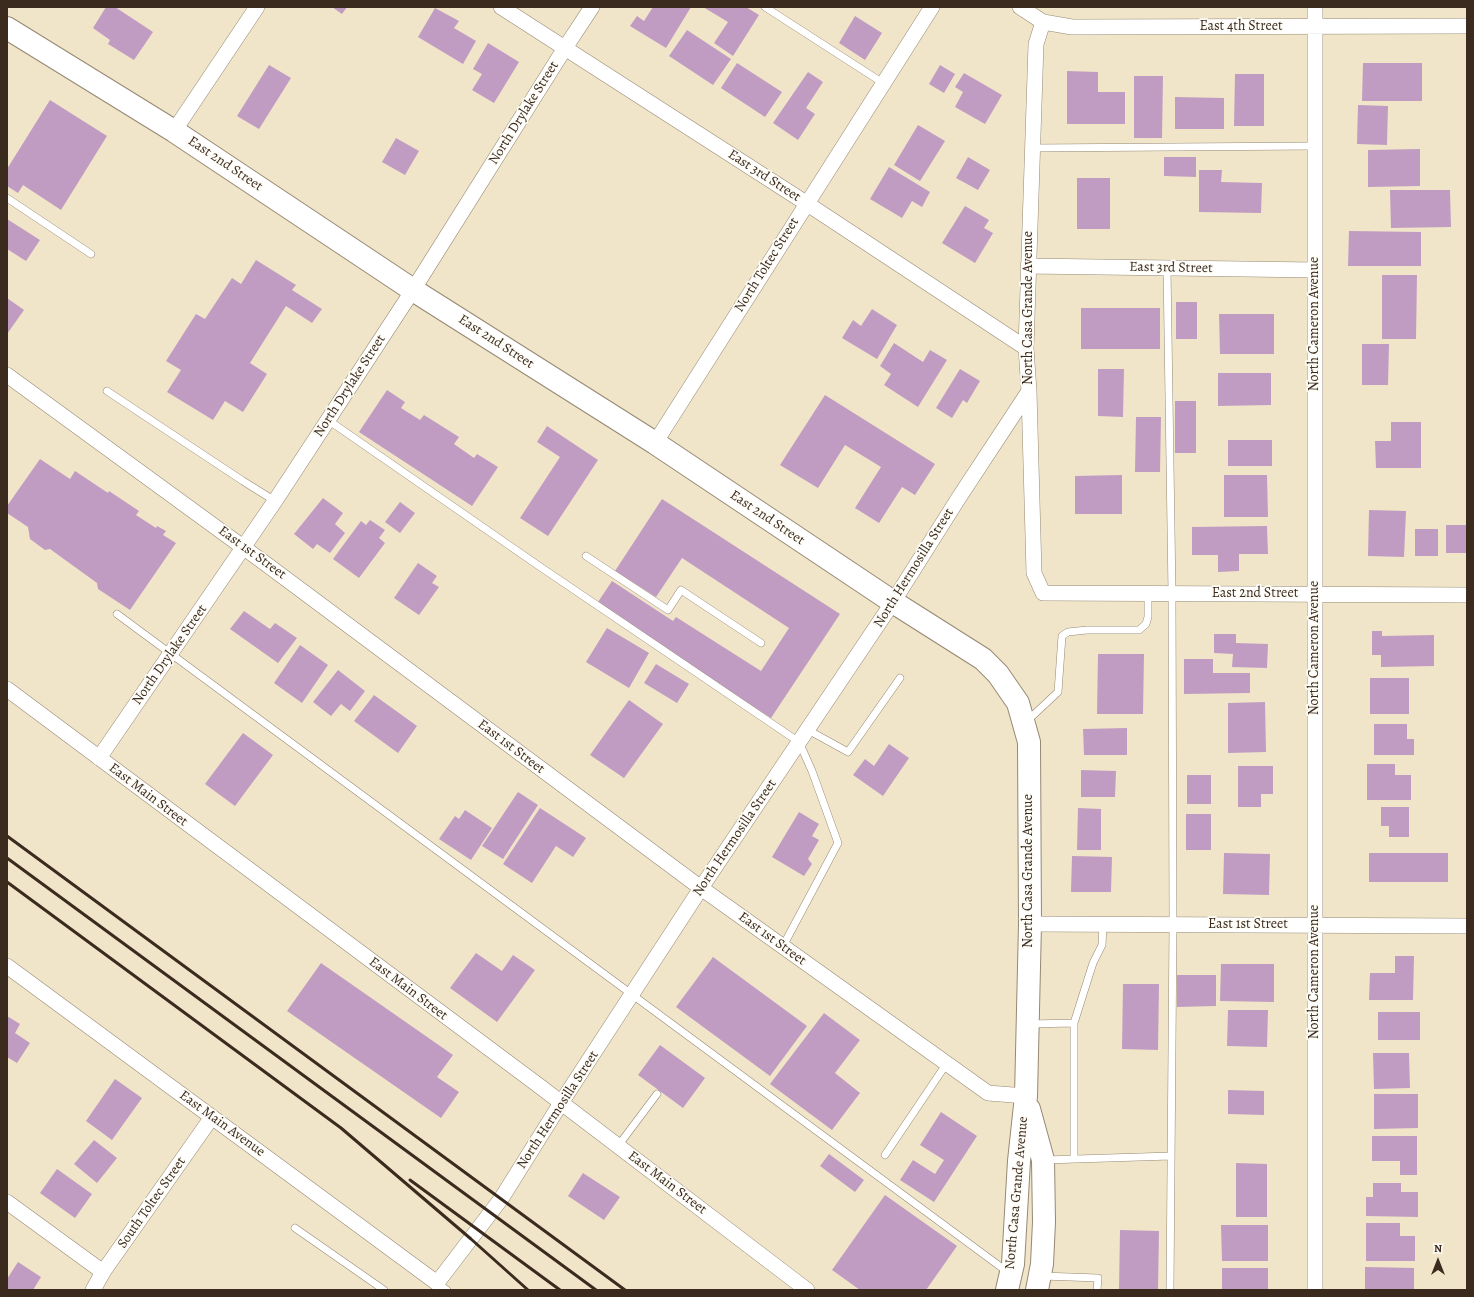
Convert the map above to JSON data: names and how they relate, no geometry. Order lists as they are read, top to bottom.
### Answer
{
  "streets": {
    "main road": ["East 2nd Street", "North Casa Grande Avenue"],
    "street": [
      "East 4th Street",
      "North Drylake Street",
      "East 3rd Street",
      "North Toltec Street",
      "North Cameron Avenue",
      "East 1st Street",
      "North Hermosilla Street",
      "East Main Street",
      "East Main Avenue",
      "South Toltec Street"
    ]
  },
  "crossings": [
    ["East 4th Street", "North Casa Grande Avenue"],
    ["East 4th Street", "North Cameron Avenue"],
    ["North Drylake Street", "East 2nd Street"],
    ["North Drylake Street", "East 3rd Street"],
    ["North Drylake Street", "East 1st Street"],
    ["North Drylake Street", "East Main Street"],
    ["East 2nd Street", "North Toltec Street"],
    ["East 2nd Street", "North Casa Grande Avenue"],
    ["East 2nd Street", "North Cameron Avenue"],
    ["East 2nd Street", "North Hermosilla Street"],
    ["East 3rd Street", "North Toltec Street"],
    ["East 3rd Street", "North Casa Grande Avenue"],
    ["East 3rd Street", "North Cameron Avenue"],
    ["North Casa Grande Avenue", "East 1st Street"],
    ["North Casa Grande Avenue", "North Hermosilla Street"],
    ["North Cameron Avenue", "East 1st Street"],
    ["East 1st Street", "North Hermosilla Street"],
    ["North Hermosilla Street", "East Main Street"],
    ["North Hermosilla Street", "East Main Avenue"],
    ["East Main Avenue", "South Toltec Street"]
  ],
  "north": "top"
}
